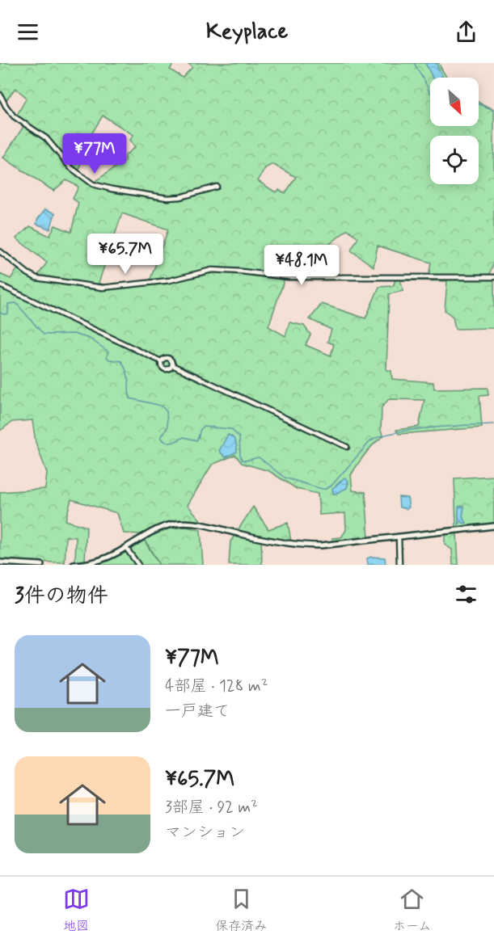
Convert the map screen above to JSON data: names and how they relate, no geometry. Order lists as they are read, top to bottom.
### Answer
{
  "north": "bottom right",
  "page": {
    "header": "Keyplace",
    "price": ["¥77M", "¥65.7M", "¥48.1M"],
    "heading": "3件の物件",
    "list": [
      {
        "name": "¥77M",
        "note": "4部屋 · 128 m² · 一戸建て"
      },
      {
        "name": "¥65.7M",
        "note": "3部屋 · 92 m² · マンション"
      }
    ],
    "tabs": ["地図", "保存済み", "ホーム"]
  }
}
